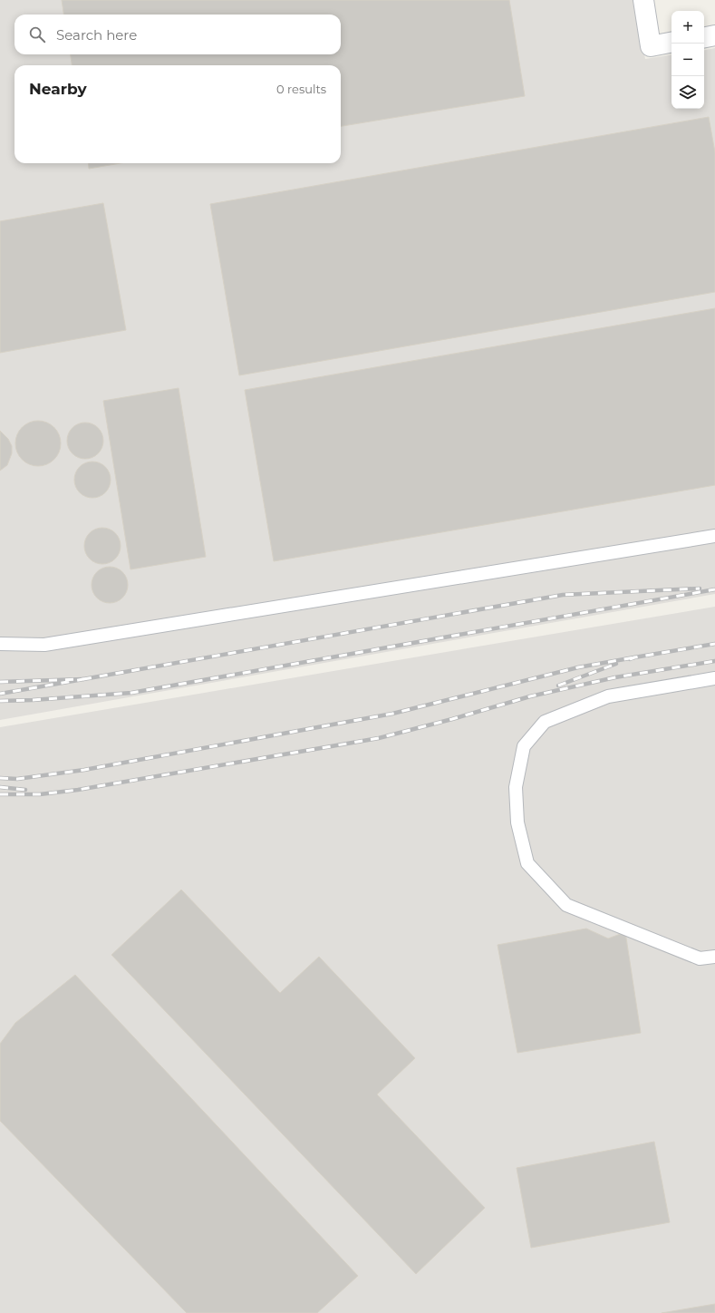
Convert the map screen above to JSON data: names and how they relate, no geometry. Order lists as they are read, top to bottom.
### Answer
{
  "page": {
    "map_buttons": ["+", "−"],
    "search": "Search here",
    "heading": ["Nearby", "0 results"]
  }
}
